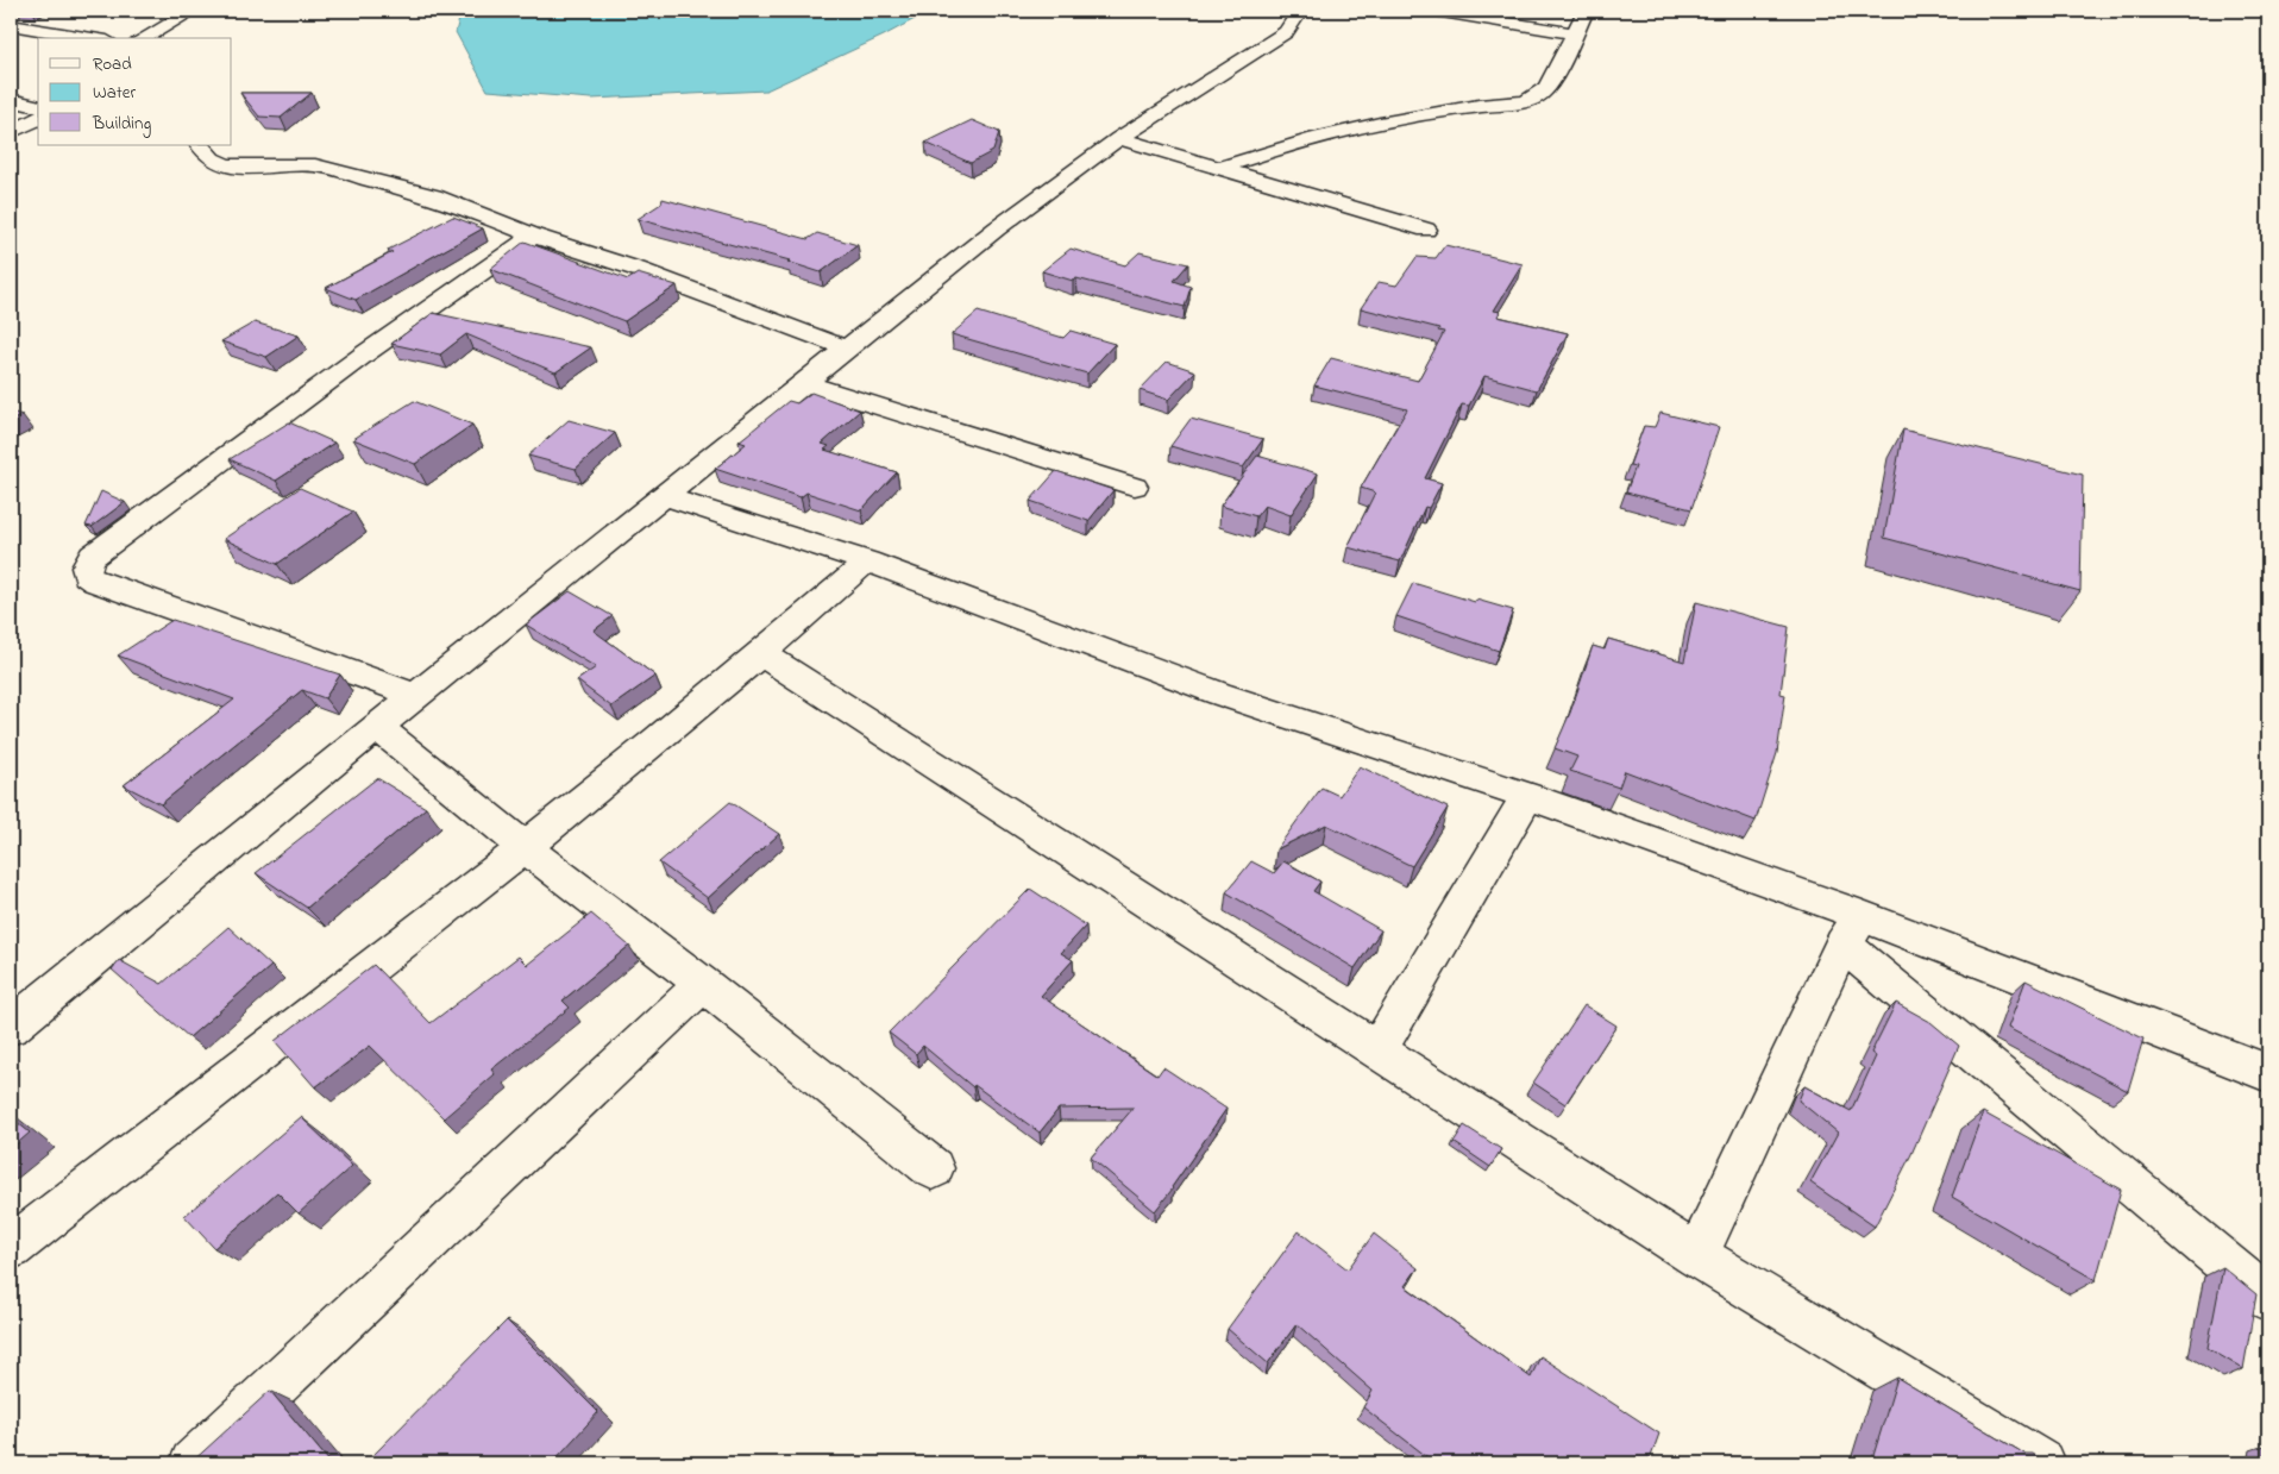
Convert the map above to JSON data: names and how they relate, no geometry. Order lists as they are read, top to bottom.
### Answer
{
  "legend": ["Road", "Water", "Building"]
}
